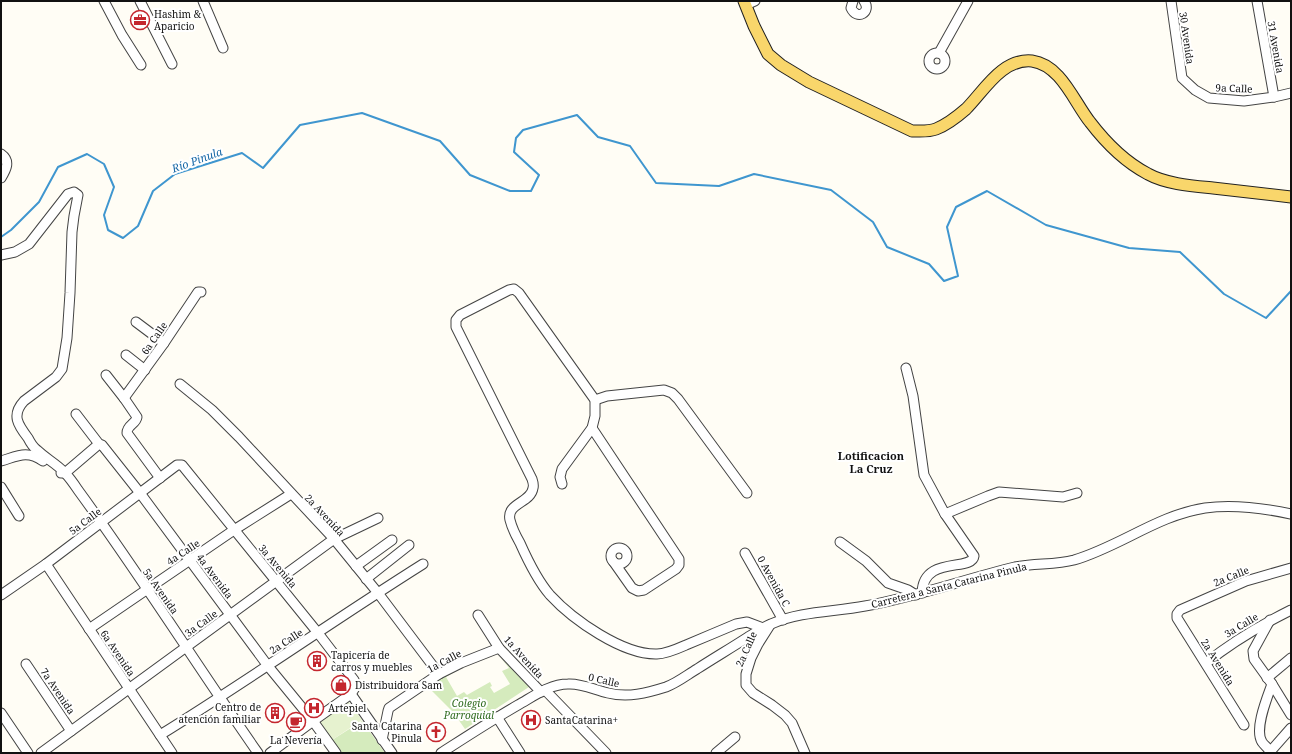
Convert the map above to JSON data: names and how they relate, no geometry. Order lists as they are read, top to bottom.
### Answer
{
  "streets": {
    "street": [
      "30 Avenida",
      "31 Avenida",
      "9a Calle",
      "6a Calle",
      "2a Avenida",
      "5a Calle",
      "4a Calle",
      "3a Avenida",
      "4a Avenida",
      "2a Calle",
      "0 Avenida C",
      "Carretera a Santa Catarina Pinula",
      "5a Avenida",
      "3a Calle",
      "6a Avenida",
      "1a Avenida",
      "1a Calle",
      "0 Calle",
      "7a Avenida"
    ]
  },
  "crossings": [
    ["30 Avenida", "9a Calle"],
    ["31 Avenida", "9a Calle"],
    ["2a Avenida", "4a Calle"],
    ["2a Avenida", "2a Calle"],
    ["2a Avenida", "3a Calle"],
    ["2a Avenida", "1a Calle"],
    ["5a Calle", "3a Avenida"],
    ["5a Calle", "4a Avenida"],
    ["5a Calle", "5a Avenida"],
    ["5a Calle", "6a Avenida"],
    ["4a Calle", "3a Avenida"],
    ["4a Calle", "4a Avenida"],
    ["4a Calle", "5a Avenida"],
    ["4a Calle", "6a Avenida"],
    ["3a Avenida", "2a Calle"],
    ["3a Avenida", "3a Calle"],
    ["3a Avenida", "1a Calle"],
    ["4a Avenida", "2a Calle"],
    ["4a Avenida", "3a Calle"],
    ["2a Calle", "Carretera a Santa Catarina Pinula"],
    ["2a Calle", "5a Avenida"],
    ["2a Calle", "6a Avenida"],
    ["2a Calle", "0 Calle"],
    ["0 Avenida C", "Carretera a Santa Catarina Pinula"],
    ["Carretera a Santa Catarina Pinula", "0 Calle"],
    ["5a Avenida", "3a Calle"],
    ["3a Calle", "6a Avenida"],
    ["3a Calle", "7a Avenida"],
    ["1a Avenida", "1a Calle"],
    ["1a Avenida", "0 Calle"]
  ],
  "districts": ["Lotificacion La Cruz"],
  "water": ["Río Pinula"],
  "parks": ["Colegio Parroquial"],
  "places": {
    "office": ["Hashim & Aparicio"],
    "building": ["Tapicería de carros y muebles", "Centro de atención familiar"],
    "shop": ["Distribuidora Sam"],
    "hospital": ["Artepiel", "SantaCatarina+"],
    "cafe": ["La Nevería"],
    "church": ["Santa Catarina Pinula"]
  }
}
